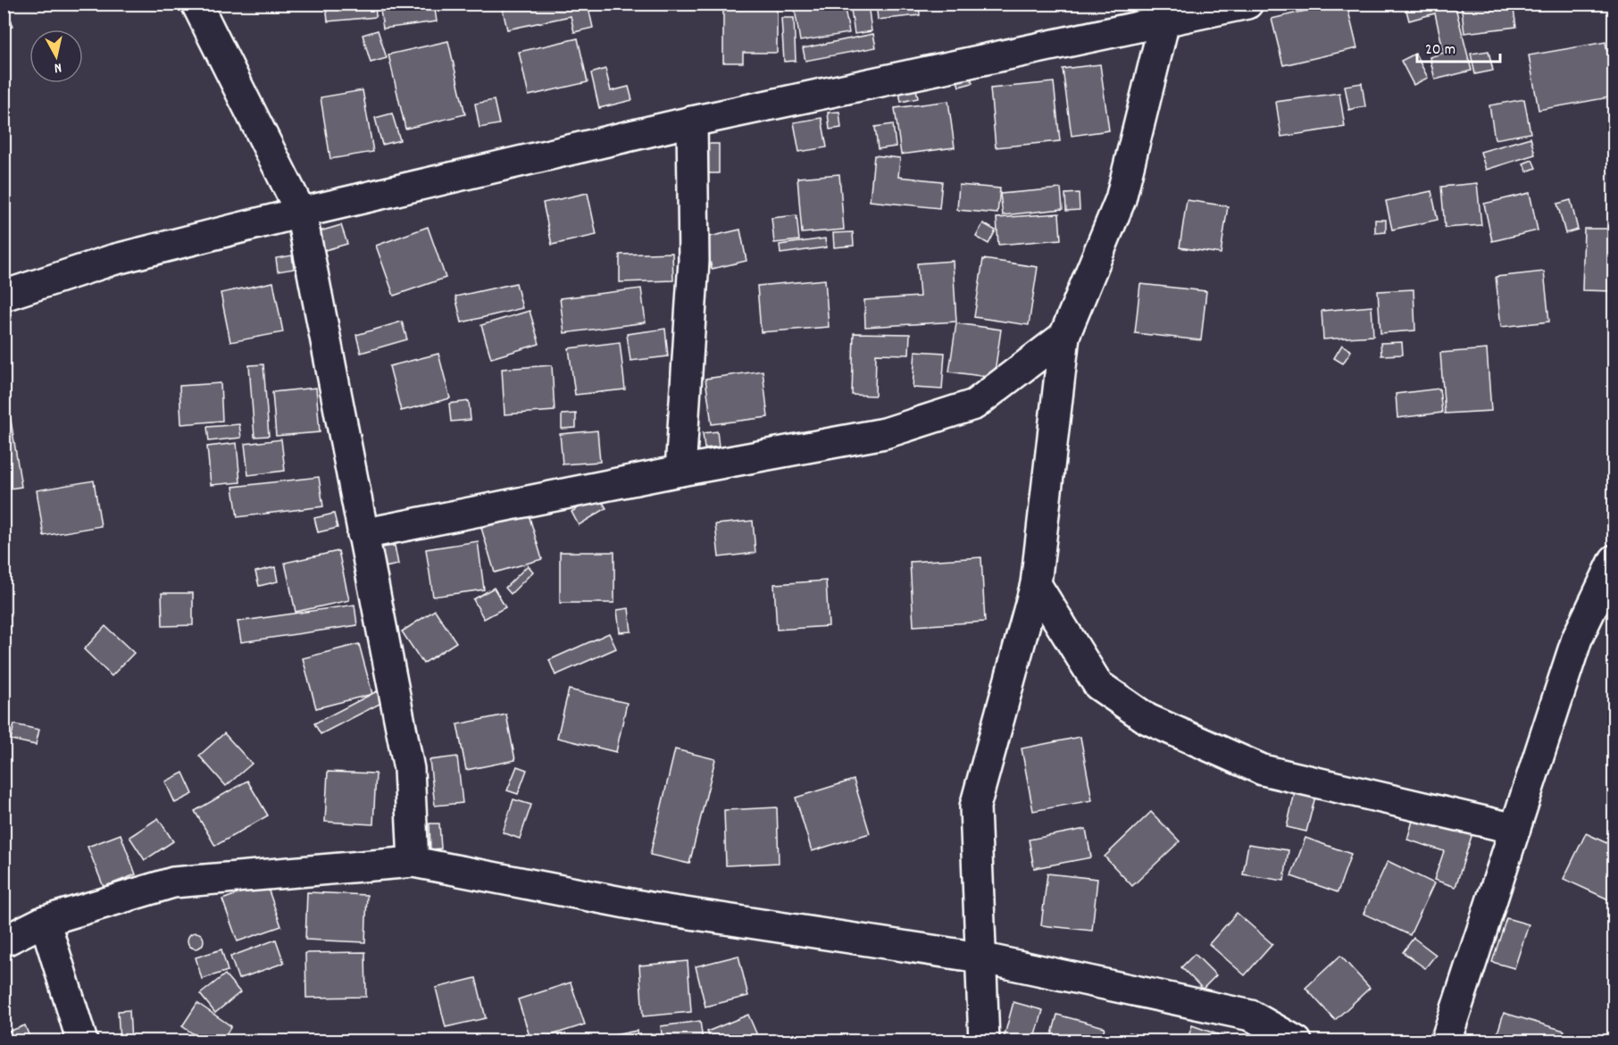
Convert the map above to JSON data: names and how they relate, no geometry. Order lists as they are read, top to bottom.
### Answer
{
  "scale_bar": "20 m",
  "north": "bottom"
}
